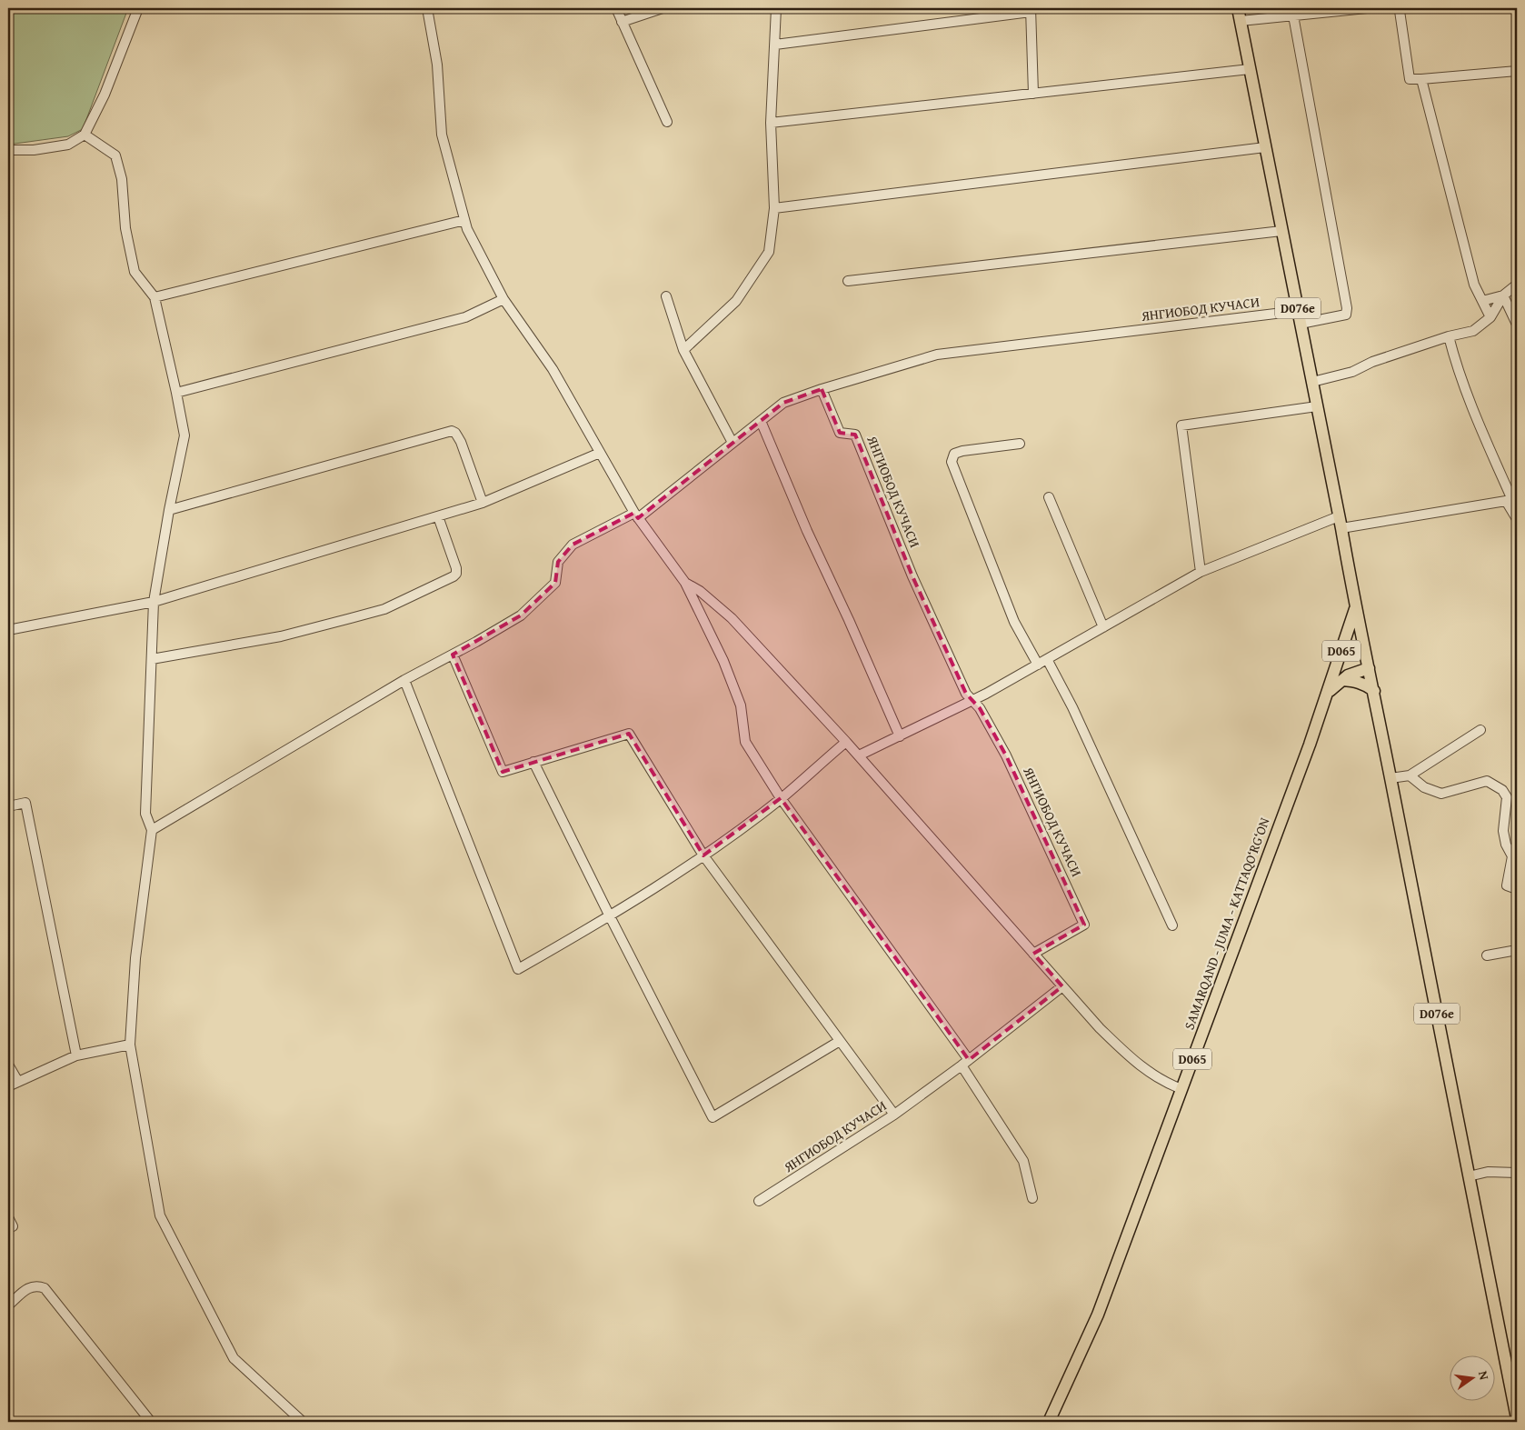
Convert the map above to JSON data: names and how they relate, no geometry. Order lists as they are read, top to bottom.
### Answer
{
  "streets": {
    "main road": ["D076e", "D065", "SAMARQAND - JUMA - KATTAQO‘RG‘ON"],
    "street": ["ЯНГИОБОД КУЧАСИ"]
  },
  "crossings": [
    ["D076e", "ЯНГИОБОД КУЧАСИ"],
    ["D076e", "D065"],
    ["D076e", "SAMARQAND - JUMA - KATTAQO‘RG‘ON"],
    ["D065", "SAMARQAND - JUMA - KATTAQO‘RG‘ON"]
  ],
  "north": "right"
}
